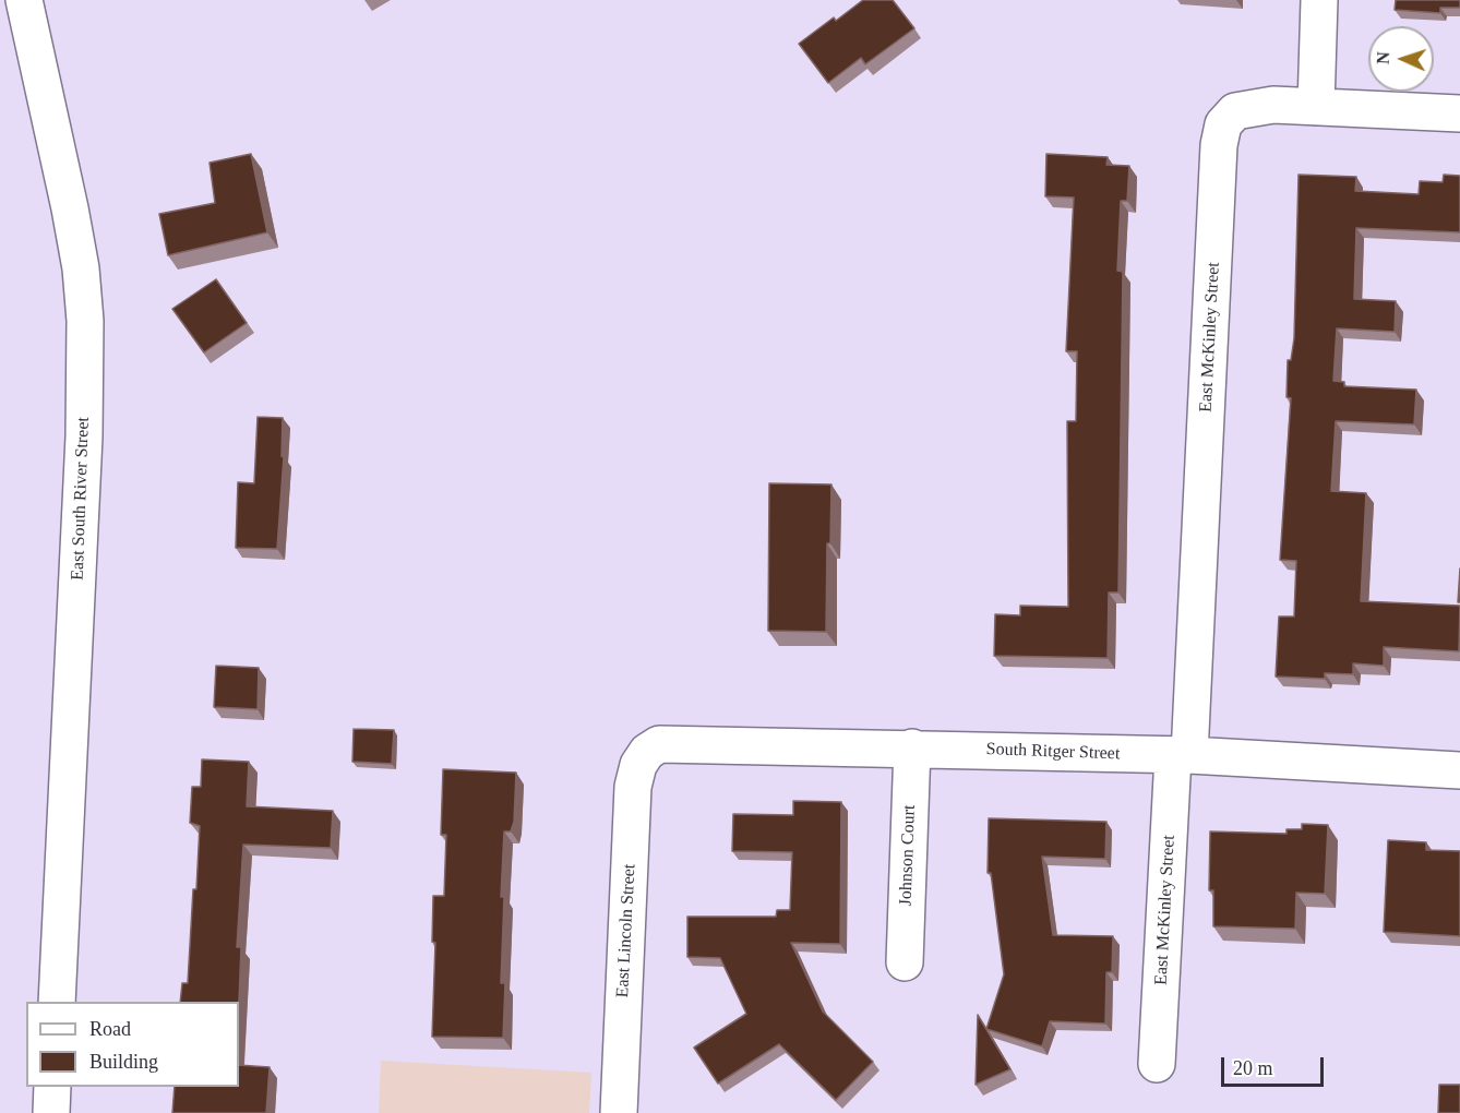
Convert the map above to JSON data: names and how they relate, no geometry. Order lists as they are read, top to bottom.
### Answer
{
  "streets": {
    "street": [
      "East McKinley Street",
      "East South River Street",
      "South Ritger Street",
      "Johnson Court",
      "East Lincoln Street"
    ]
  },
  "crossings": [
    ["East McKinley Street", "South Ritger Street"],
    ["South Ritger Street", "Johnson Court"],
    ["South Ritger Street", "East Lincoln Street"]
  ],
  "legend": ["Road", "Building"],
  "scale_bar": "20 m",
  "north": "left"
}
